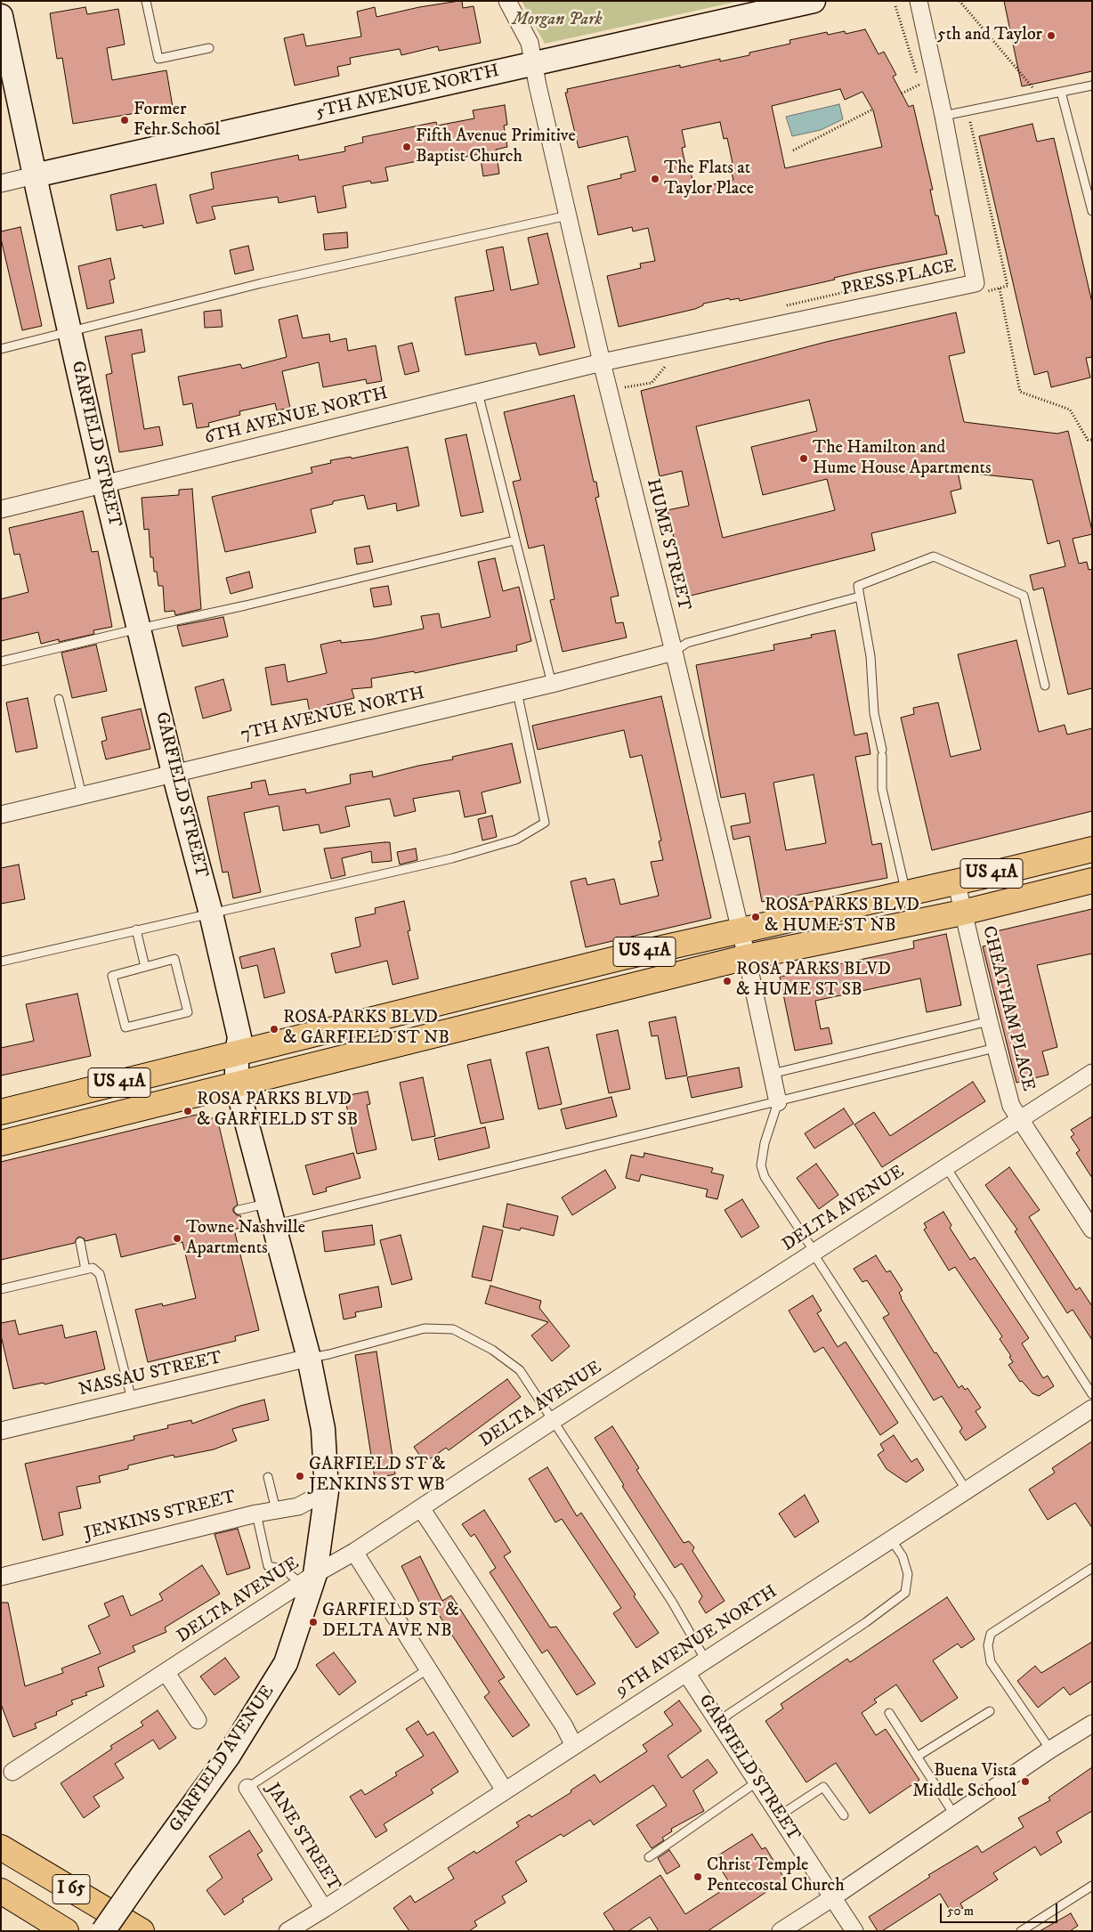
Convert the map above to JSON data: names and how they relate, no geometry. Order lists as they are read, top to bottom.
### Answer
{
  "streets": {
    "main road": ["US 41A", "I 65"],
    "street": [
      "5TH AVENUE NORTH",
      "PRESS PLACE",
      "6TH AVENUE NORTH",
      "GARFIELD STREET",
      "HUME STREET",
      "7TH AVENUE NORTH",
      "CHEATHAM PLACE",
      "DELTA AVENUE",
      "NASSAU STREET",
      "JENKINS STREET",
      "9TH AVENUE NORTH",
      "GARFIELD AVENUE",
      "JANE STREET"
    ]
  },
  "crossings": [
    ["5TH AVENUE NORTH", "GARFIELD STREET"],
    ["5TH AVENUE NORTH", "HUME STREET"],
    ["PRESS PLACE", "6TH AVENUE NORTH"],
    ["PRESS PLACE", "HUME STREET"],
    ["6TH AVENUE NORTH", "GARFIELD STREET"],
    ["6TH AVENUE NORTH", "HUME STREET"],
    ["GARFIELD STREET", "7TH AVENUE NORTH"],
    ["GARFIELD STREET", "US 41A"],
    ["GARFIELD STREET", "DELTA AVENUE"],
    ["GARFIELD STREET", "NASSAU STREET"],
    ["GARFIELD STREET", "JENKINS STREET"],
    ["GARFIELD STREET", "9TH AVENUE NORTH"],
    ["GARFIELD STREET", "GARFIELD AVENUE"],
    ["HUME STREET", "7TH AVENUE NORTH"],
    ["HUME STREET", "US 41A"],
    ["US 41A", "CHEATHAM PLACE"],
    ["CHEATHAM PLACE", "DELTA AVENUE"],
    ["DELTA AVENUE", "GARFIELD AVENUE"],
    ["9TH AVENUE NORTH", "JANE STREET"]
  ],
  "parks": ["Morgan Park"],
  "places": [
    "5th and Taylor",
    "Former Fehr School",
    "Fifth Avenue Primitive Baptist Church",
    "The Flats at Taylor Place",
    "The Hamilton and Hume House Apartments",
    "ROSA PARKS BLVD & HUME ST NB",
    "ROSA PARKS BLVD & HUME ST SB",
    "ROSA PARKS BLVD & GARFIELD ST NB",
    "ROSA PARKS BLVD & GARFIELD ST SB",
    "Towne Nashville Apartments",
    "GARFIELD ST & JENKINS ST WB",
    "GARFIELD ST & DELTA AVE NB",
    "Buena Vista Middle School",
    "Christ Temple Pentecostal Church"
  ],
  "scale_bar": "50 m"
}
